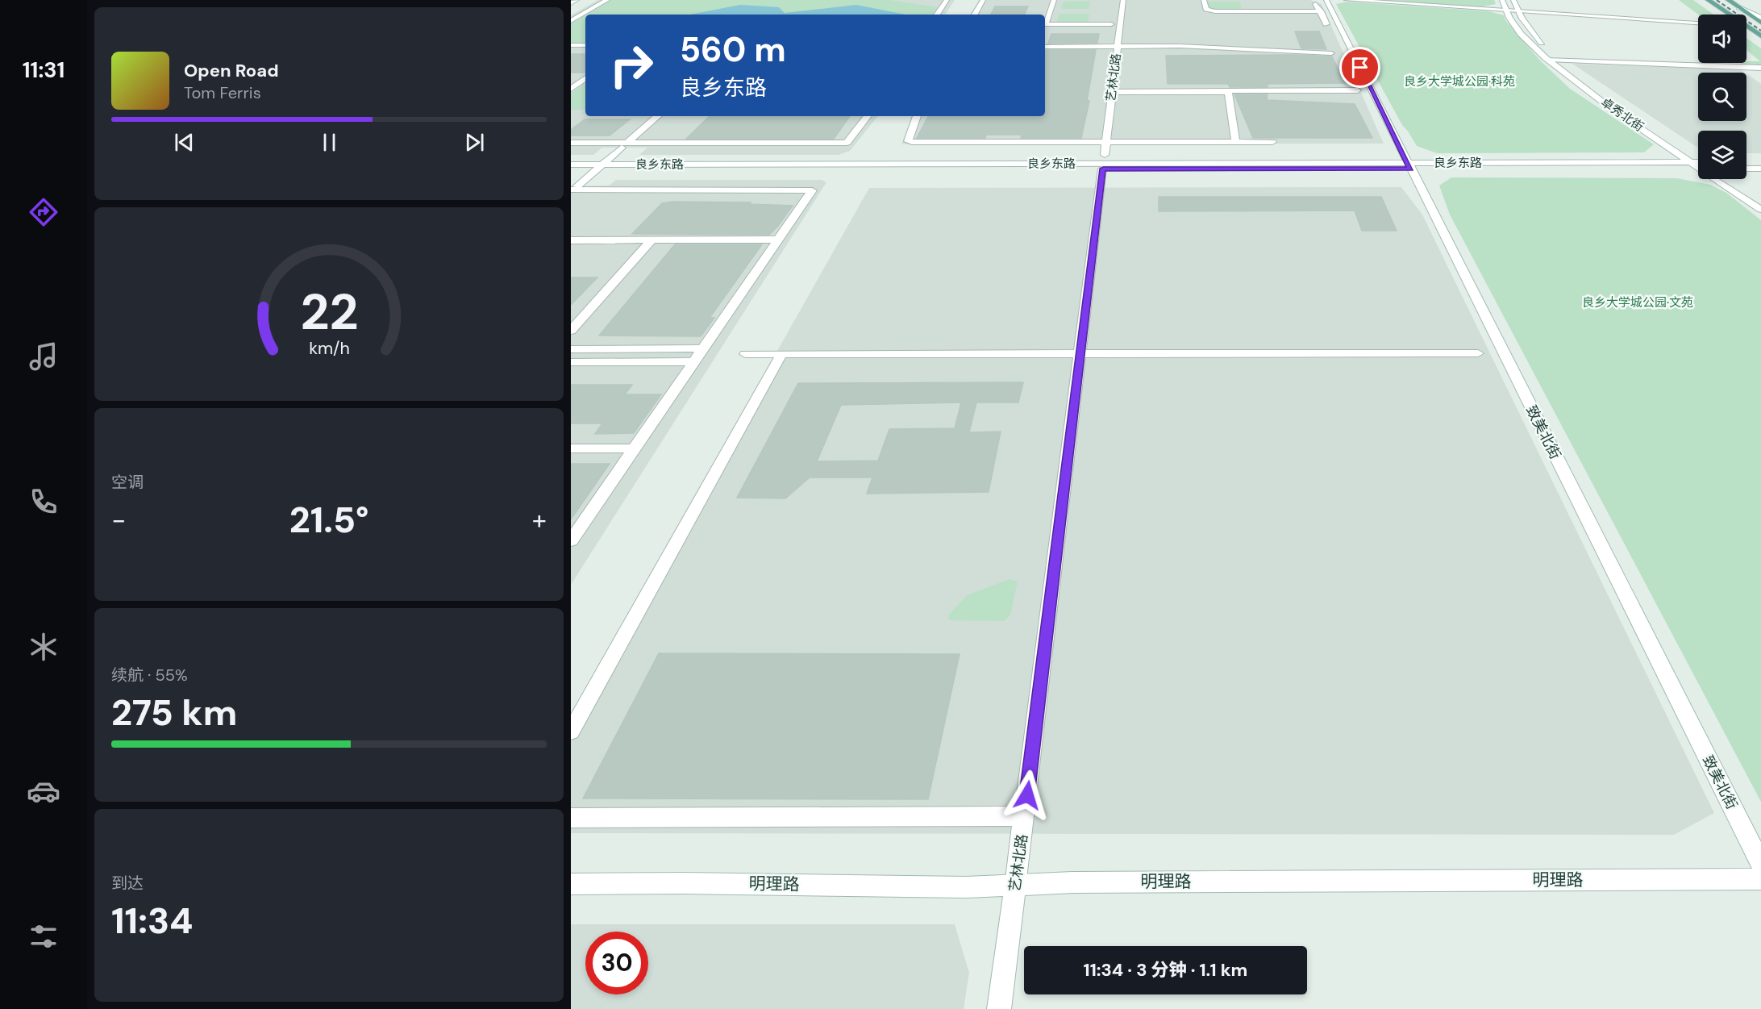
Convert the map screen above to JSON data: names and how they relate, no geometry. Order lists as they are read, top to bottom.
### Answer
{
  "streets": {
    "street": [
      "艺林北路",
      "卓秀北街",
      "良乡东路",
      "致美北街",
      "明理路"
    ]
  },
  "crossings": [
    ["艺林北路", "良乡东路"],
    ["艺林北路", "明理路"],
    ["卓秀北街", "良乡东路"],
    ["良乡东路", "致美北街"]
  ],
  "parks": ["良乡大学城公园·科苑", "良乡大学城公园·文苑"],
  "page": {
    "tabs": "11:31",
    "turn": ["560 m", "良乡东路"],
    "song": ["Open Road", "Tom Ferris"],
    "tile": [
      "空调",
      ["续航 · 55%", "275 km"],
      ["到达", "11:34"]
    ],
    "heat": ["−", "21.5°", "+"],
    "limit": "30",
    "trip": "11:34 · 3 分钟 · 1.1 km",
    "gauge": ["22", "km/h"]
  }
}
